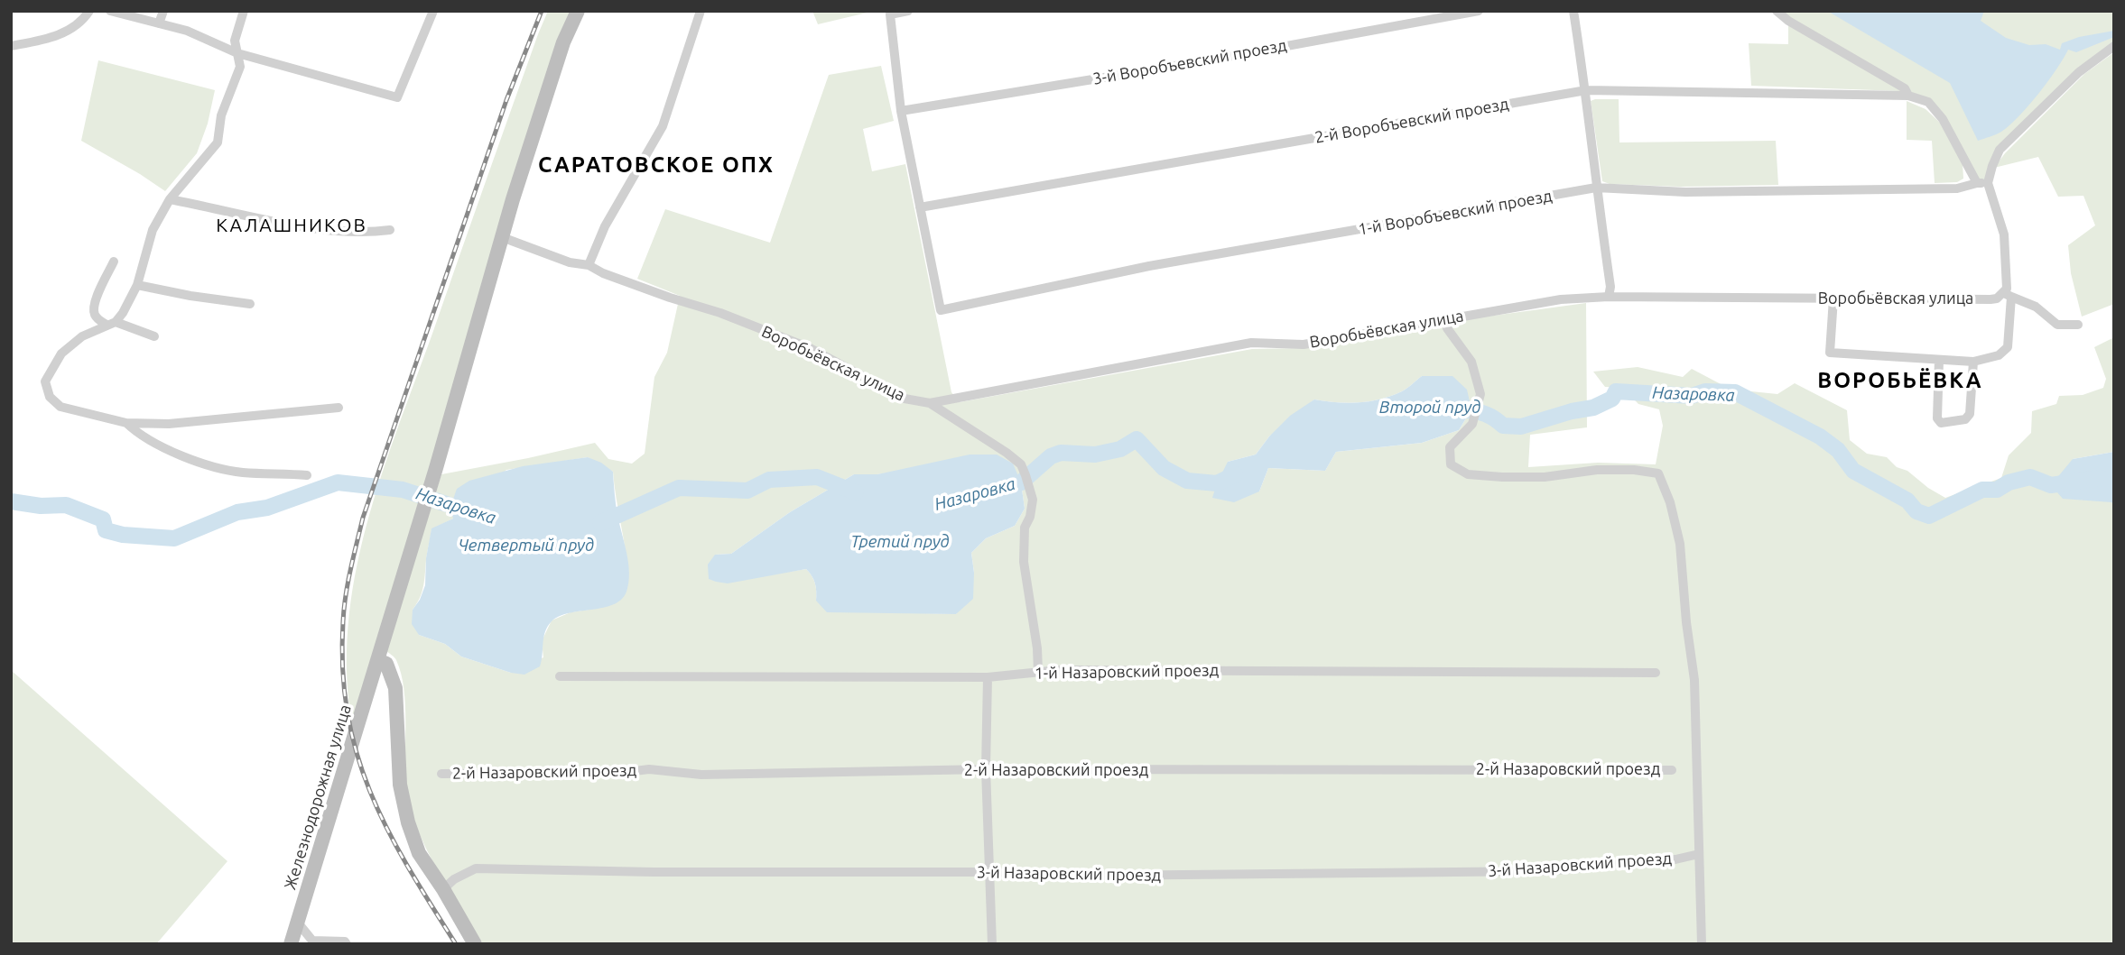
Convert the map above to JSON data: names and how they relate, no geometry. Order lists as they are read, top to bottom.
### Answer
{
  "streets": {
    "street": [
      "3-й Воробъевский проезд",
      "2-й Воробъевский проезд",
      "1-й Воробъевский проезд",
      "Воробьёвская улица",
      "1-й Назаровский проезд",
      "2-й Назаровский проезд",
      "Железнодорожная улица",
      "3-й Назаровский проезд"
    ]
  },
  "crossings": [
    ["2-й Воробъевский проезд", "1-й Воробъевский проезд"],
    ["Воробьёвская улица", "Железнодорожная улица"]
  ],
  "districts": ["САРАТОВСКОЕ ОПХ", "КАЛАШНИКОВ", "ВОРОБЬЁВКА"],
  "water": [
    "Назаровка",
    "Второй пруд",
    "Третий пруд",
    "Четвертый пруд"
  ]
}
